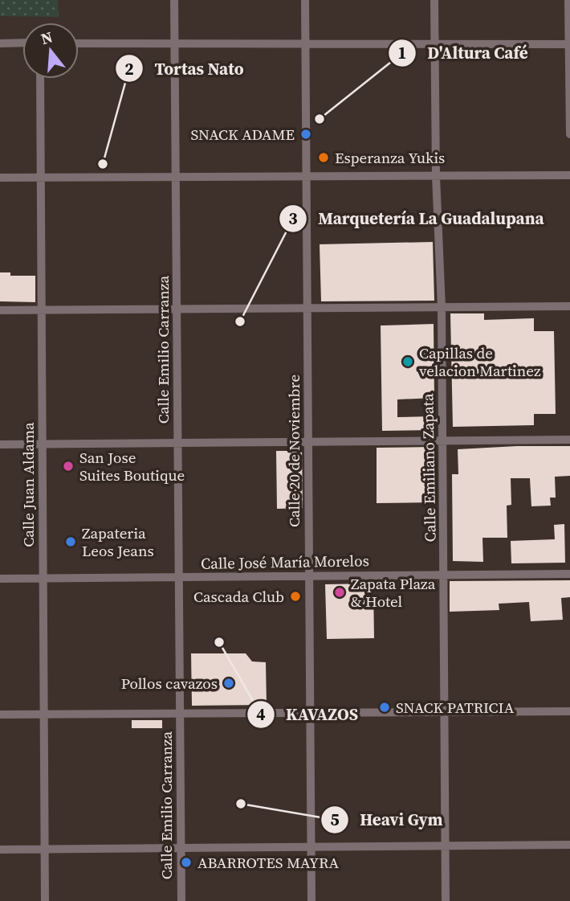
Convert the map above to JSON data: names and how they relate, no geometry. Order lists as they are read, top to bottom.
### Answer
{
  "streets": {
    "street": [
      "Calle Emilio Carranza",
      "Calle 20 de Noviembre",
      "Calle Emiliano Zapata",
      "Calle Juan Aldama",
      "Calle José María Morelos"
    ]
  },
  "crossings": [
    ["Calle Emilio Carranza", "Calle José María Morelos"],
    ["Calle 20 de Noviembre", "Calle José María Morelos"],
    ["Calle Emiliano Zapata", "Calle José María Morelos"],
    ["Calle Juan Aldama", "Calle José María Morelos"]
  ],
  "places": [
    "D'Altura Café",
    "SNACK ADAME",
    "Esperanza Yukis",
    "Tortas Nato",
    "Marquetería La Guadalupana",
    "Capillas de velacion Martinez",
    "San Jose Suites Boutique",
    "Zapateria Leos Jeans",
    "Zapata Plaza & Hotel",
    "Cascada Club",
    "KAVAZOS",
    "Pollos cavazos",
    "SNACK PATRICIA",
    "Heavi Gym",
    "ABARROTES MAYRA"
  ],
  "north": "top"
}
